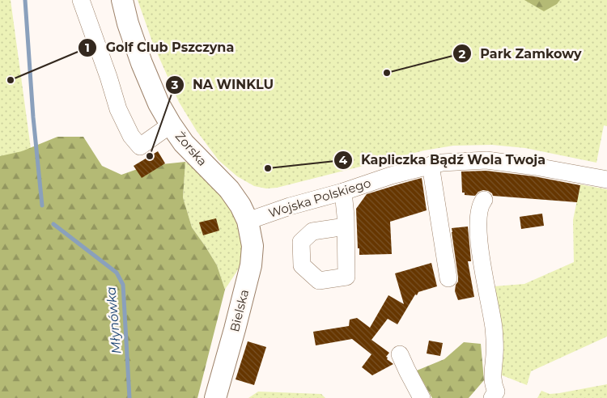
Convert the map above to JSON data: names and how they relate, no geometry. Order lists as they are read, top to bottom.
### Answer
{
  "streets": {
    "main road": ["Żorska", "Bielska"],
    "street": ["Wojska Polskiego"]
  },
  "crossings": [
    ["Żorska", "Wojska Polskiego"],
    ["Żorska", "Bielska"],
    ["Wojska Polskiego", "Bielska"]
  ],
  "water": ["Młynówka"],
  "places": [
    "Park Zamkowy",
    "Golf Club Pszczyna",
    "NA WINKLU",
    "Kapliczka Bądź Wola Twoja"
  ]
}
